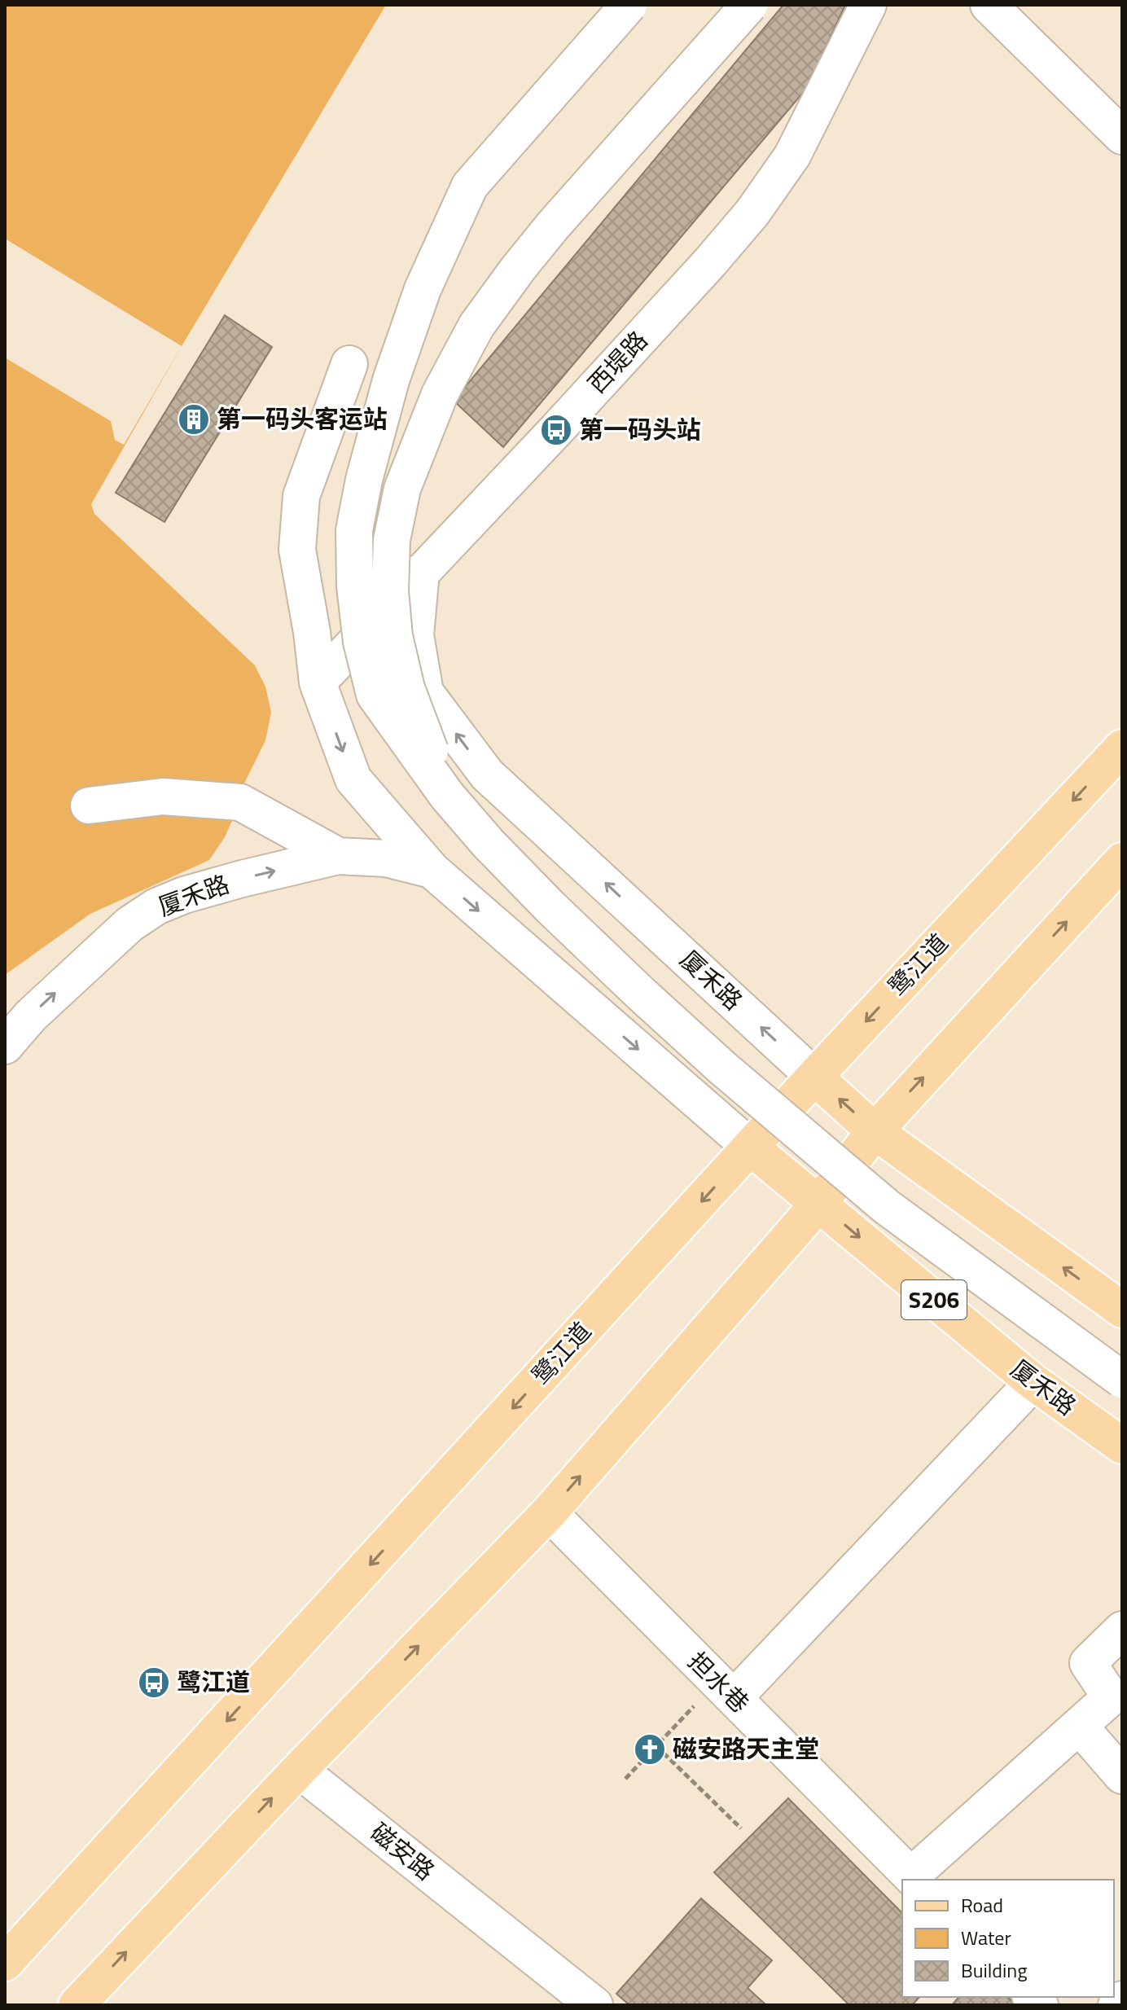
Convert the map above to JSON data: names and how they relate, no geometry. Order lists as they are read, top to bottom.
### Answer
{
  "streets": {
    "main road": ["厦禾路", "鹭江道", "S206"],
    "street": ["西堤路", "担水巷", "磁安路"]
  },
  "crossings": [
    ["西堤路", "厦禾路"],
    ["厦禾路", "鹭江道"]
  ],
  "places": {
    "building": ["第一码头客运站"],
    "bus stop": ["第一码头站", "鹭江道"],
    "church": ["磁安路天主堂"]
  },
  "legend": ["Road", "Water", "Building"]
}
